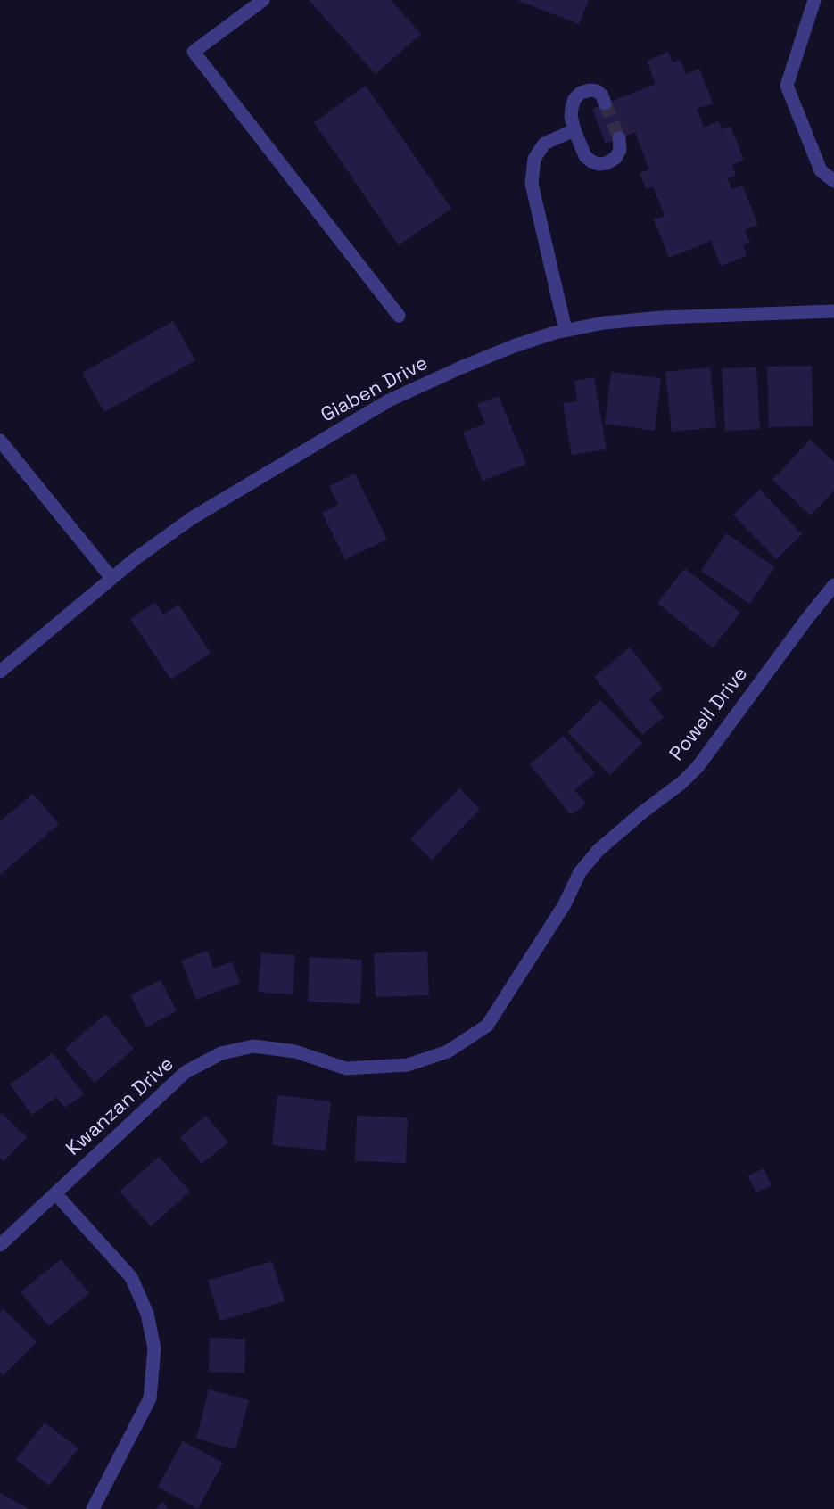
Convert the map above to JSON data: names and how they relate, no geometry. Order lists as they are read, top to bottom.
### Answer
{
  "streets": {
    "street": ["Giaben Drive", "Powell Drive", "Kwanzan Drive"]
  },
  "crossings": [
    ["Powell Drive", "Kwanzan Drive"]
  ]
}
